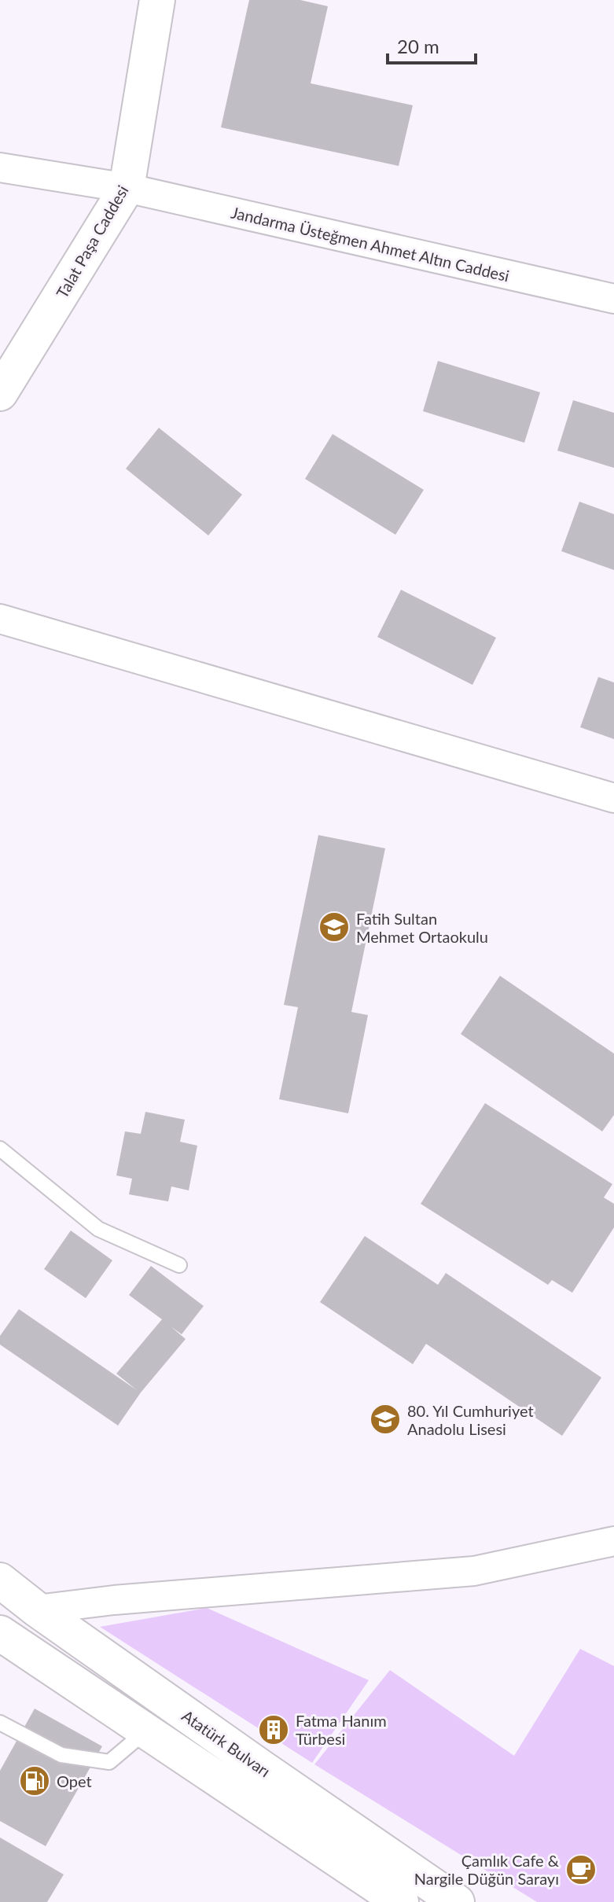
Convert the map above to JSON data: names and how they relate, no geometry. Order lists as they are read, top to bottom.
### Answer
{
  "streets": {
    "main road": ["Talat Paşa Caddesi", "Atatürk Bulvarı"],
    "street": ["Jandarma Üsteğmen Ahmet Altın Caddesi"]
  },
  "crossings": [
    ["Talat Paşa Caddesi", "Jandarma Üsteğmen Ahmet Altın Caddesi"]
  ],
  "places": {
    "school or university": ["Fatih Sultan Mehmet Ortaokulu", "80. Yıl Cumhuriyet Anadolu Lisesi"],
    "building": ["Fatma Hanım Türbesi"],
    "fuel station": ["Opet"],
    "cafe": ["Çamlık Cafe & Nargile Düğün Sarayı"]
  },
  "scale_bar": "20 m"
}
